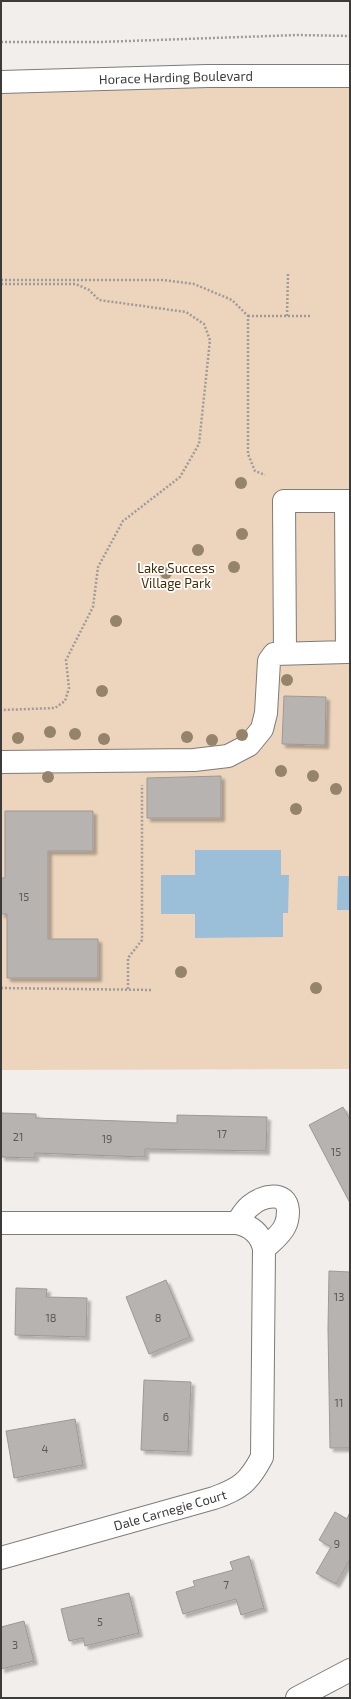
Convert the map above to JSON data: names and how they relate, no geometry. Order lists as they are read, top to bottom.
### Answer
{
  "streets": {
    "street": ["Horace Harding Boulevard", "Dale Carnegie Court"]
  },
  "parks": ["Lake Success Village Park"],
  "house_numbers": [
    "15",
    "17",
    "21",
    "19",
    "15",
    "13",
    "18",
    "8",
    "11",
    "6",
    "4",
    "9",
    "7",
    "5",
    "3"
  ]
}
